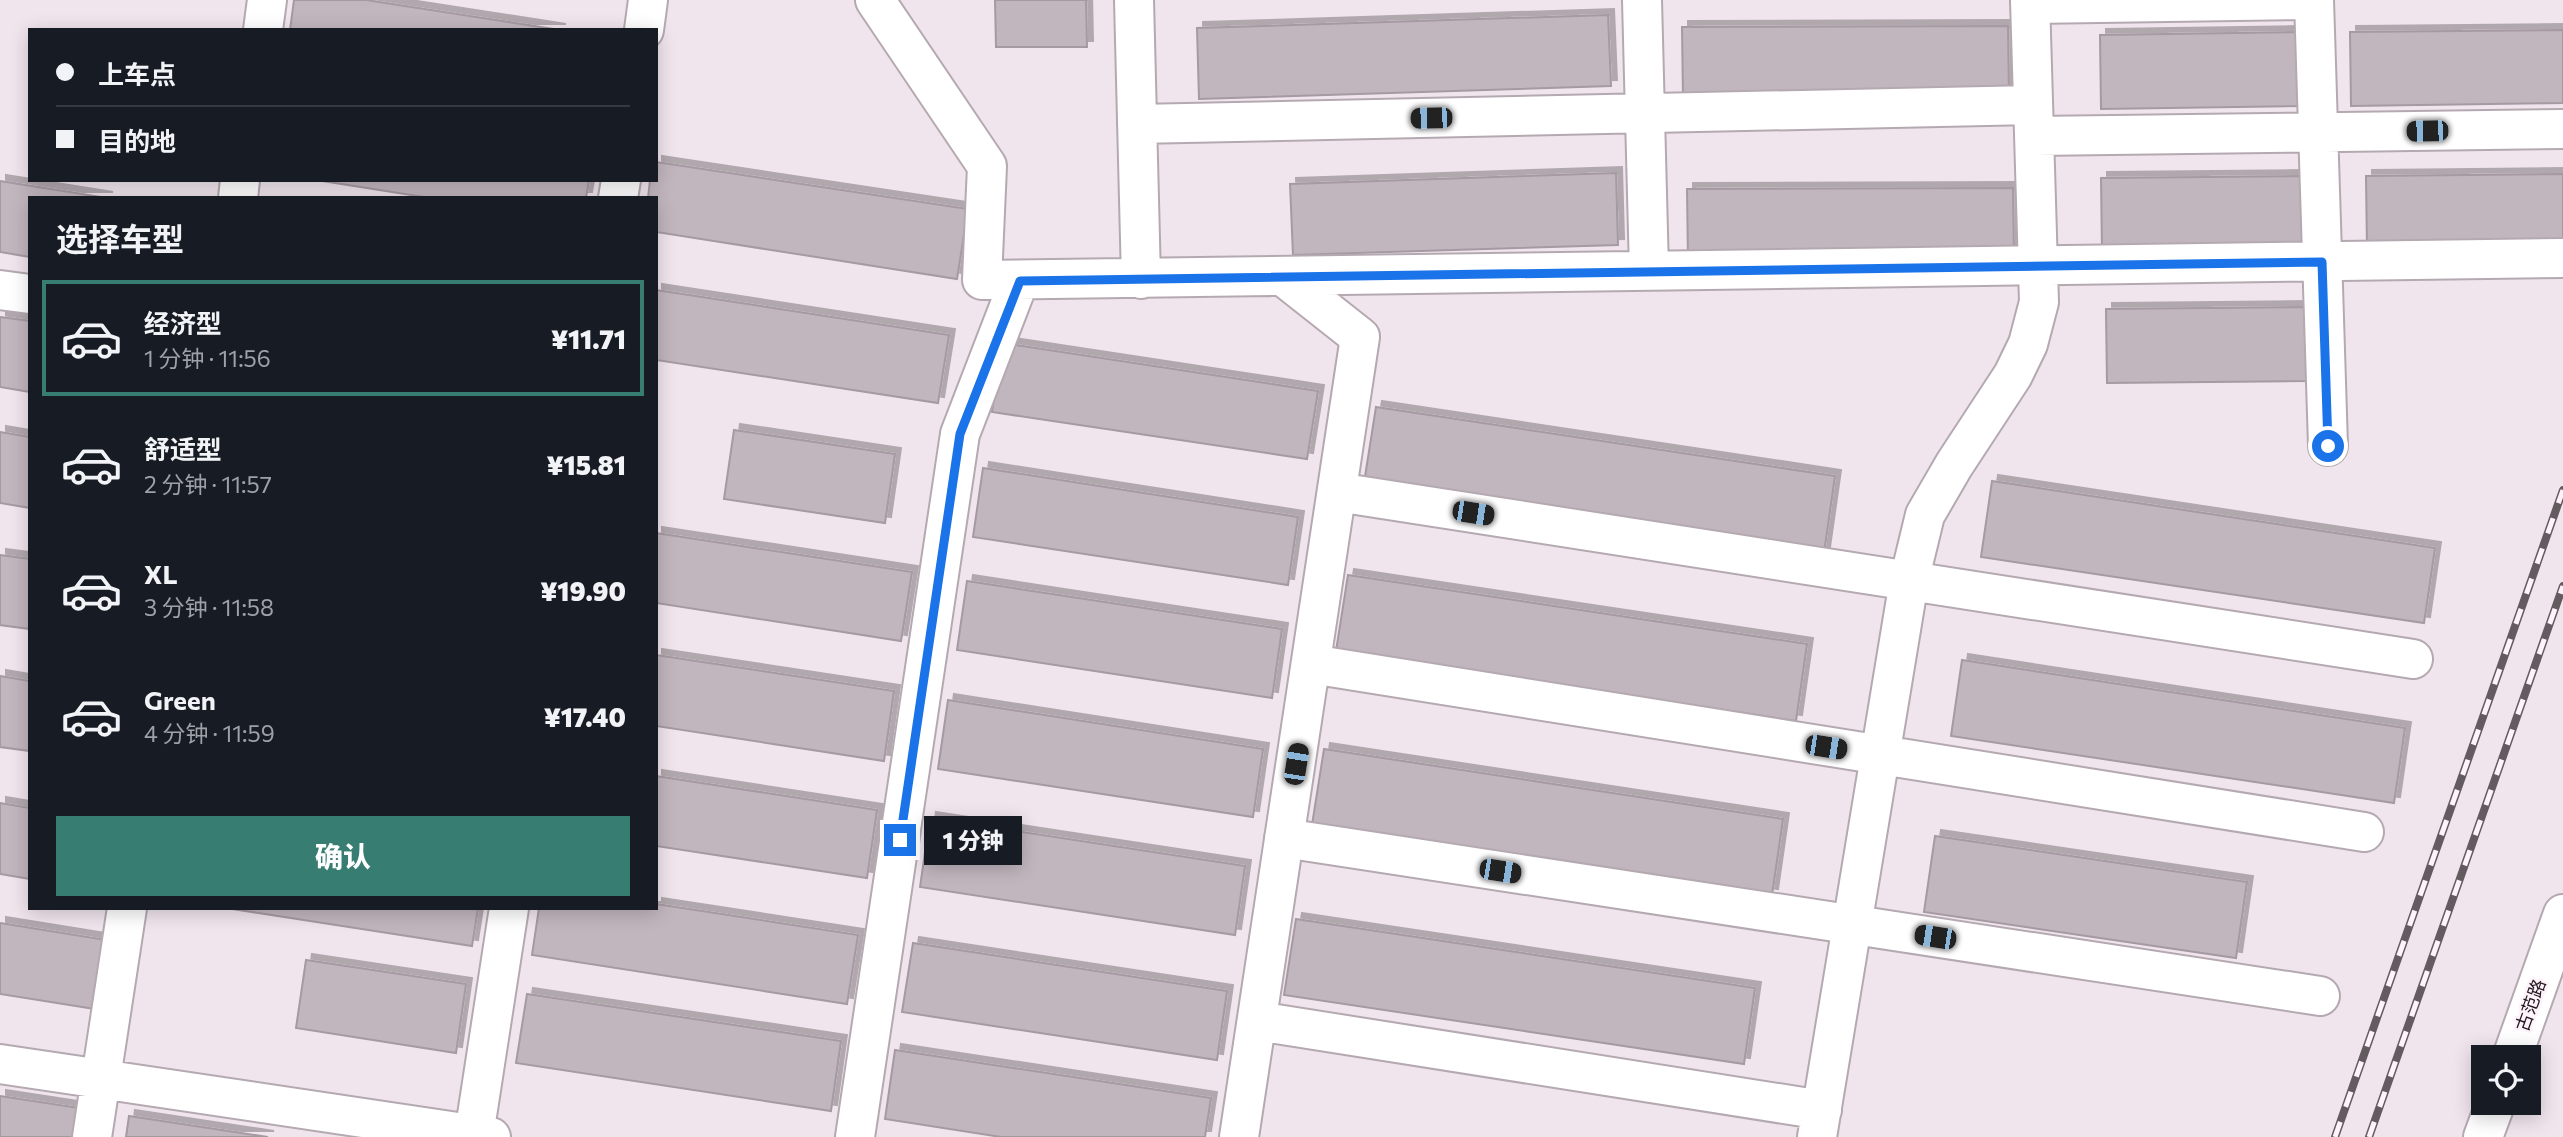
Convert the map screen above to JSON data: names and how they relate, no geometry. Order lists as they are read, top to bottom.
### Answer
{
  "streets": {
    "street": ["古范路"]
  },
  "page": {
    "banner": ["上车点", "目的地"],
    "heading": "选择车型",
    "list": [
      {
        "name": "经济型",
        "note": "1 分钟 · 11:56",
        "value": "¥11.71"
      },
      {
        "name": "舒适型",
        "note": "2 分钟 · 11:57",
        "value": "¥15.81"
      },
      {
        "name": "XL",
        "note": "3 分钟 · 11:58",
        "value": "¥19.90"
      },
      {
        "name": "Green",
        "note": "4 分钟 · 11:59",
        "value": "¥17.40"
      }
    ],
    "buttons": "确认",
    "bubble": "1 分钟"
  }
}
